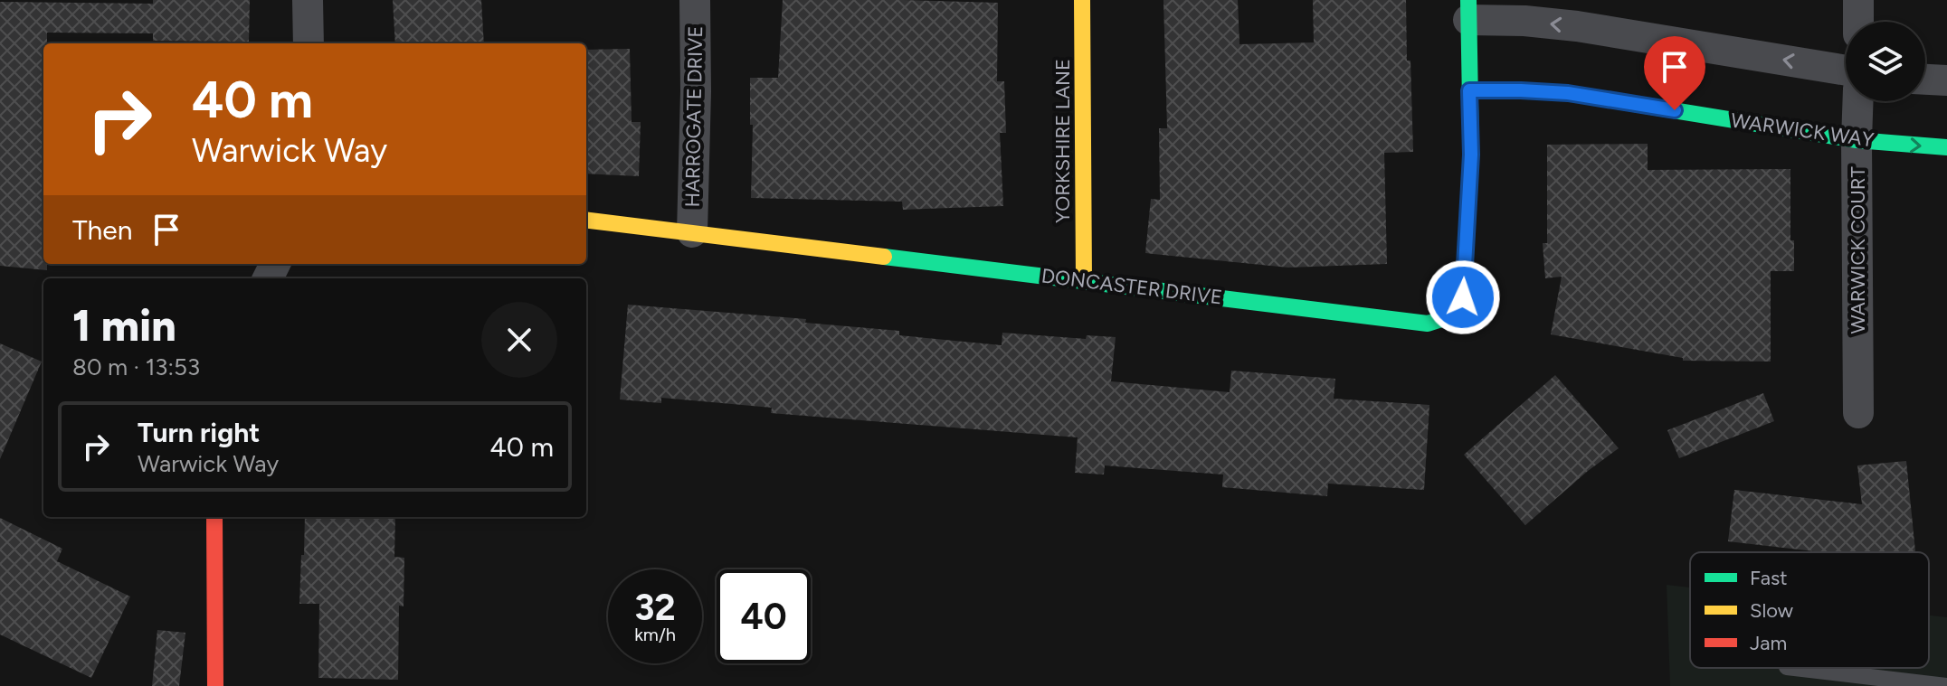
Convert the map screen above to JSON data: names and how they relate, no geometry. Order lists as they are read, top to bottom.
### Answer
{
  "streets": {
    "street": [
      "HARROGATE DRIVE",
      "WARWICK WAY",
      "YORKSHIRE LANE",
      "WARWICK COURT",
      "DONCASTER DRIVE"
    ]
  },
  "crossings": [
    ["HARROGATE DRIVE", "DONCASTER DRIVE"],
    ["WARWICK WAY", "WARWICK COURT"],
    ["WARWICK WAY", "DONCASTER DRIVE"],
    ["YORKSHIRE LANE", "DONCASTER DRIVE"]
  ],
  "legend": ["Fast", "Slow", "Jam"],
  "page": {
    "turn": ["40 m", "Warwick Way"],
    "then": "Then",
    "heading": ["1 min", "80 m · 13:53"],
    "list": [
      {
        "name": "Turn right",
        "note": "Warwick Way",
        "value": "40 m"
      }
    ],
    "speed": "32 km/h",
    "limit": "40"
  }
}
